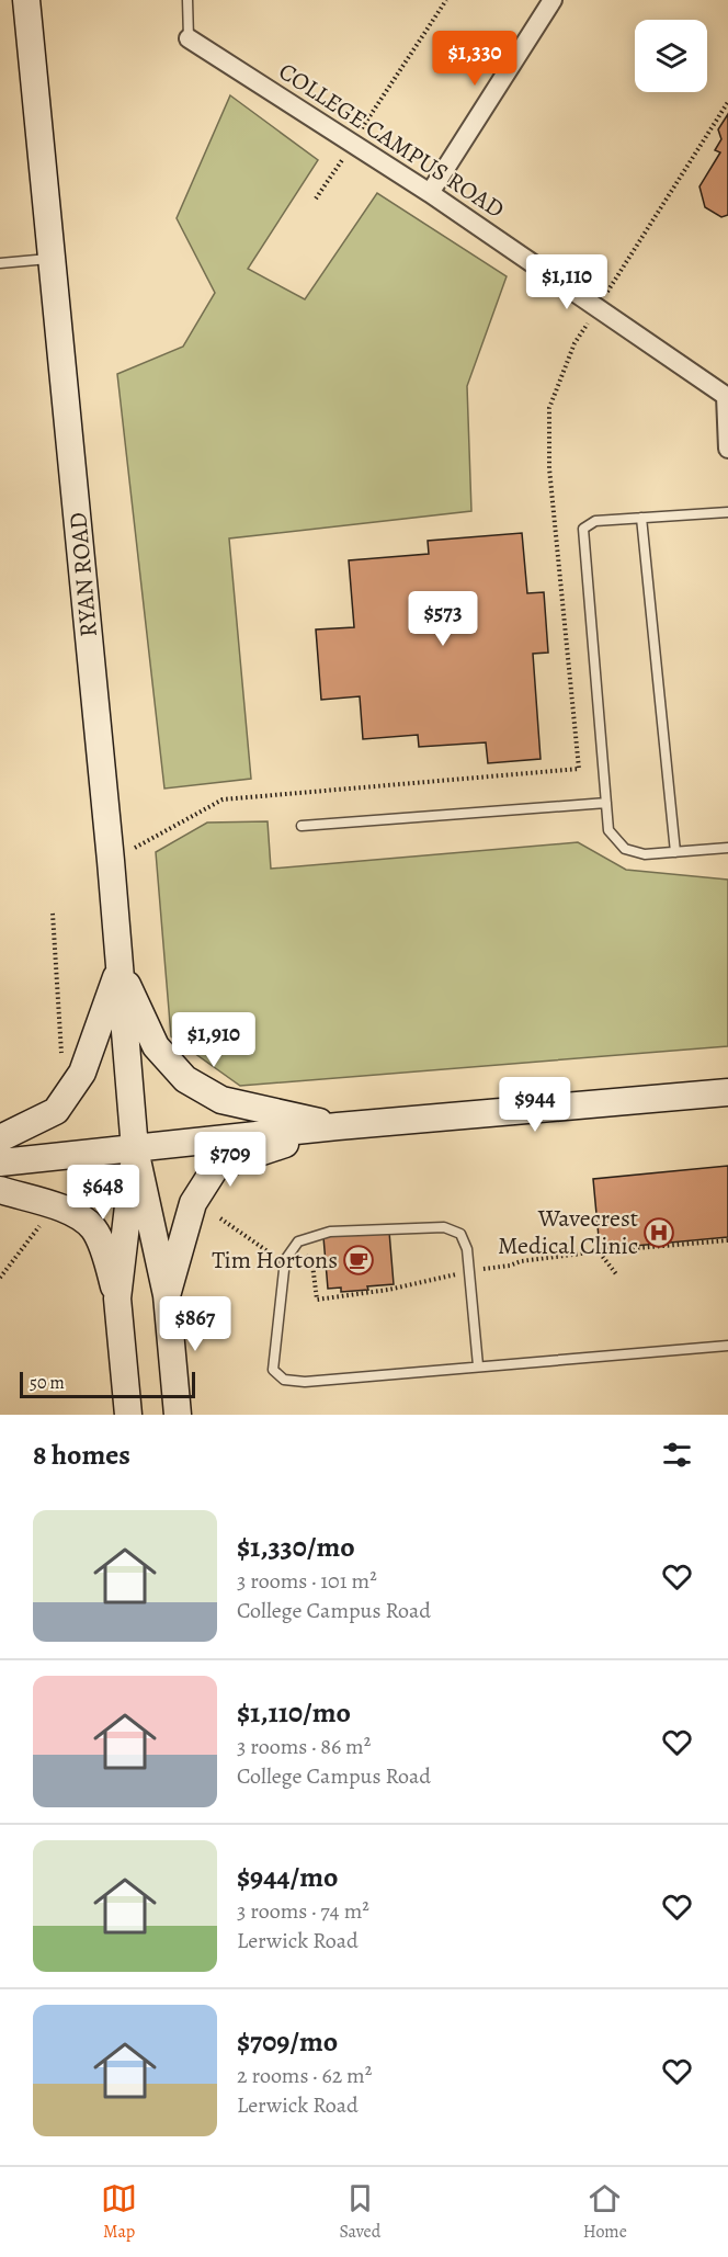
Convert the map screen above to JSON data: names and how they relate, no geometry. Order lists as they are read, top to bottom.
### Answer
{
  "streets": {
    "main road": ["RYAN ROAD"],
    "street": ["COLLEGE CAMPUS ROAD"]
  },
  "places": {
    "hospital": ["Wavecrest Medical Clinic"],
    "cafe": ["Tim Hortons"]
  },
  "scale_bar": "50 m",
  "page": {
    "price": [
      "$1,330",
      "$1,110",
      "$573",
      "$1,910",
      "$944",
      "$709",
      "$648",
      "$867"
    ],
    "scale": "50 m",
    "heading": "8 homes",
    "list": [
      {
        "name": "$1,330/mo",
        "note": "3 rooms · 101 m² · College Campus Road"
      },
      {
        "name": "$1,110/mo",
        "note": "3 rooms · 86 m² · College Campus Road"
      },
      {
        "name": "$944/mo",
        "note": "3 rooms · 74 m² · Lerwick Road"
      },
      {
        "name": "$709/mo",
        "note": "2 rooms · 62 m² · Lerwick Road"
      }
    ],
    "tabs": ["Map", "Saved", "Home"]
  }
}
